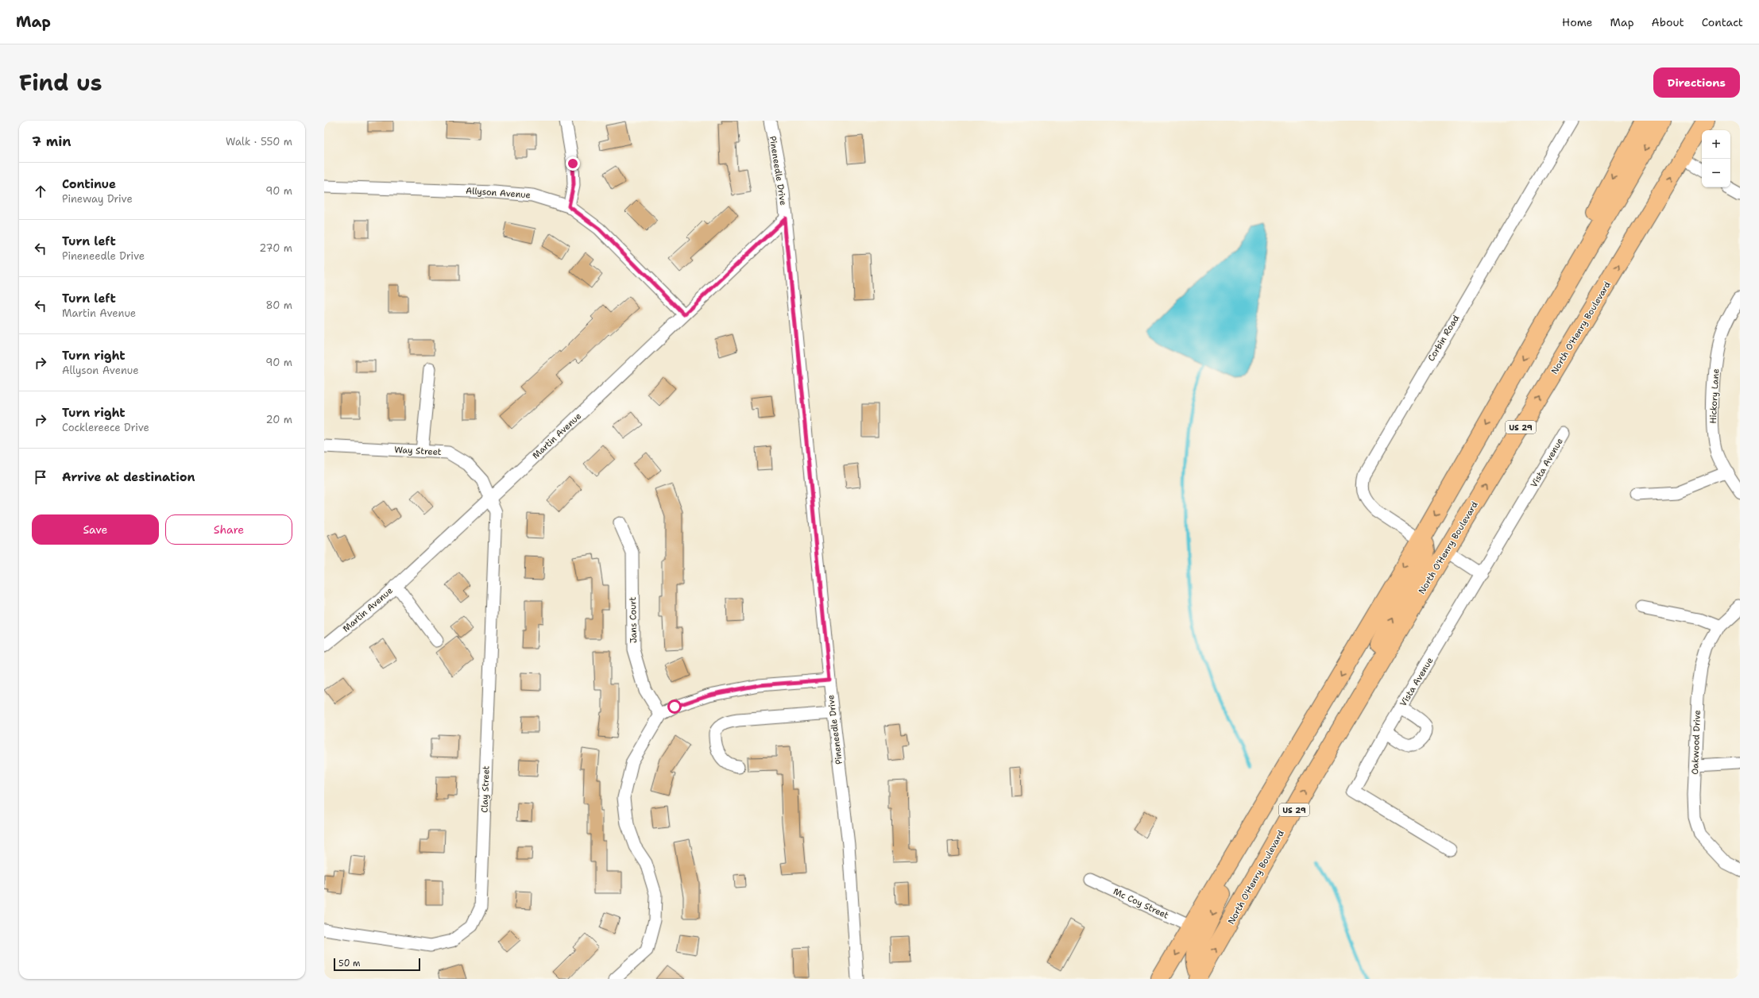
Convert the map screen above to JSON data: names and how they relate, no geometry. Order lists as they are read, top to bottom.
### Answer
{
  "streets": {
    "highway": ["North O'Henry Boulevard", "US 29"],
    "street": [
      "Pineneedle Drive",
      "Allyson Avenue",
      "Corbin Road",
      "Hickory Lane",
      "Martin Avenue",
      "Way Street",
      "Vista Avenue",
      "Jans Court",
      "Oakwood Drive",
      "Clay Street",
      "Mc Coy Street"
    ]
  },
  "crossings": [
    ["Pineneedle Drive", "Martin Avenue"],
    ["Allyson Avenue", "Martin Avenue"],
    ["Corbin Road", "US 29"],
    ["US 29", "Mc Coy Street"],
    ["Martin Avenue", "Way Street"],
    ["Martin Avenue", "Clay Street"],
    ["Way Street", "Clay Street"]
  ],
  "scale_bar": "50 m",
  "page": {
    "header": "Map",
    "nav": [
      "Home",
      "Map",
      "About",
      "Contact"
    ],
    "title": "Find us",
    "buttons": [
      "Directions",
      ["Save", "Share"]
    ],
    "heading": ["7 min", "Walk · 550 m"],
    "map_buttons": ["+", "−"],
    "list": [
      ["Continue", "Pineway Drive", "90 m"],
      ["Turn left", "Pineneedle Drive", "270 m"],
      ["Turn left", "Martin Avenue", "80 m"],
      ["Turn right", "Allyson Avenue", "90 m"],
      ["Turn right", "Cocklereece Drive", "20 m"],
      "Arrive at destination"
    ],
    "scale": "50 m"
  }
}
